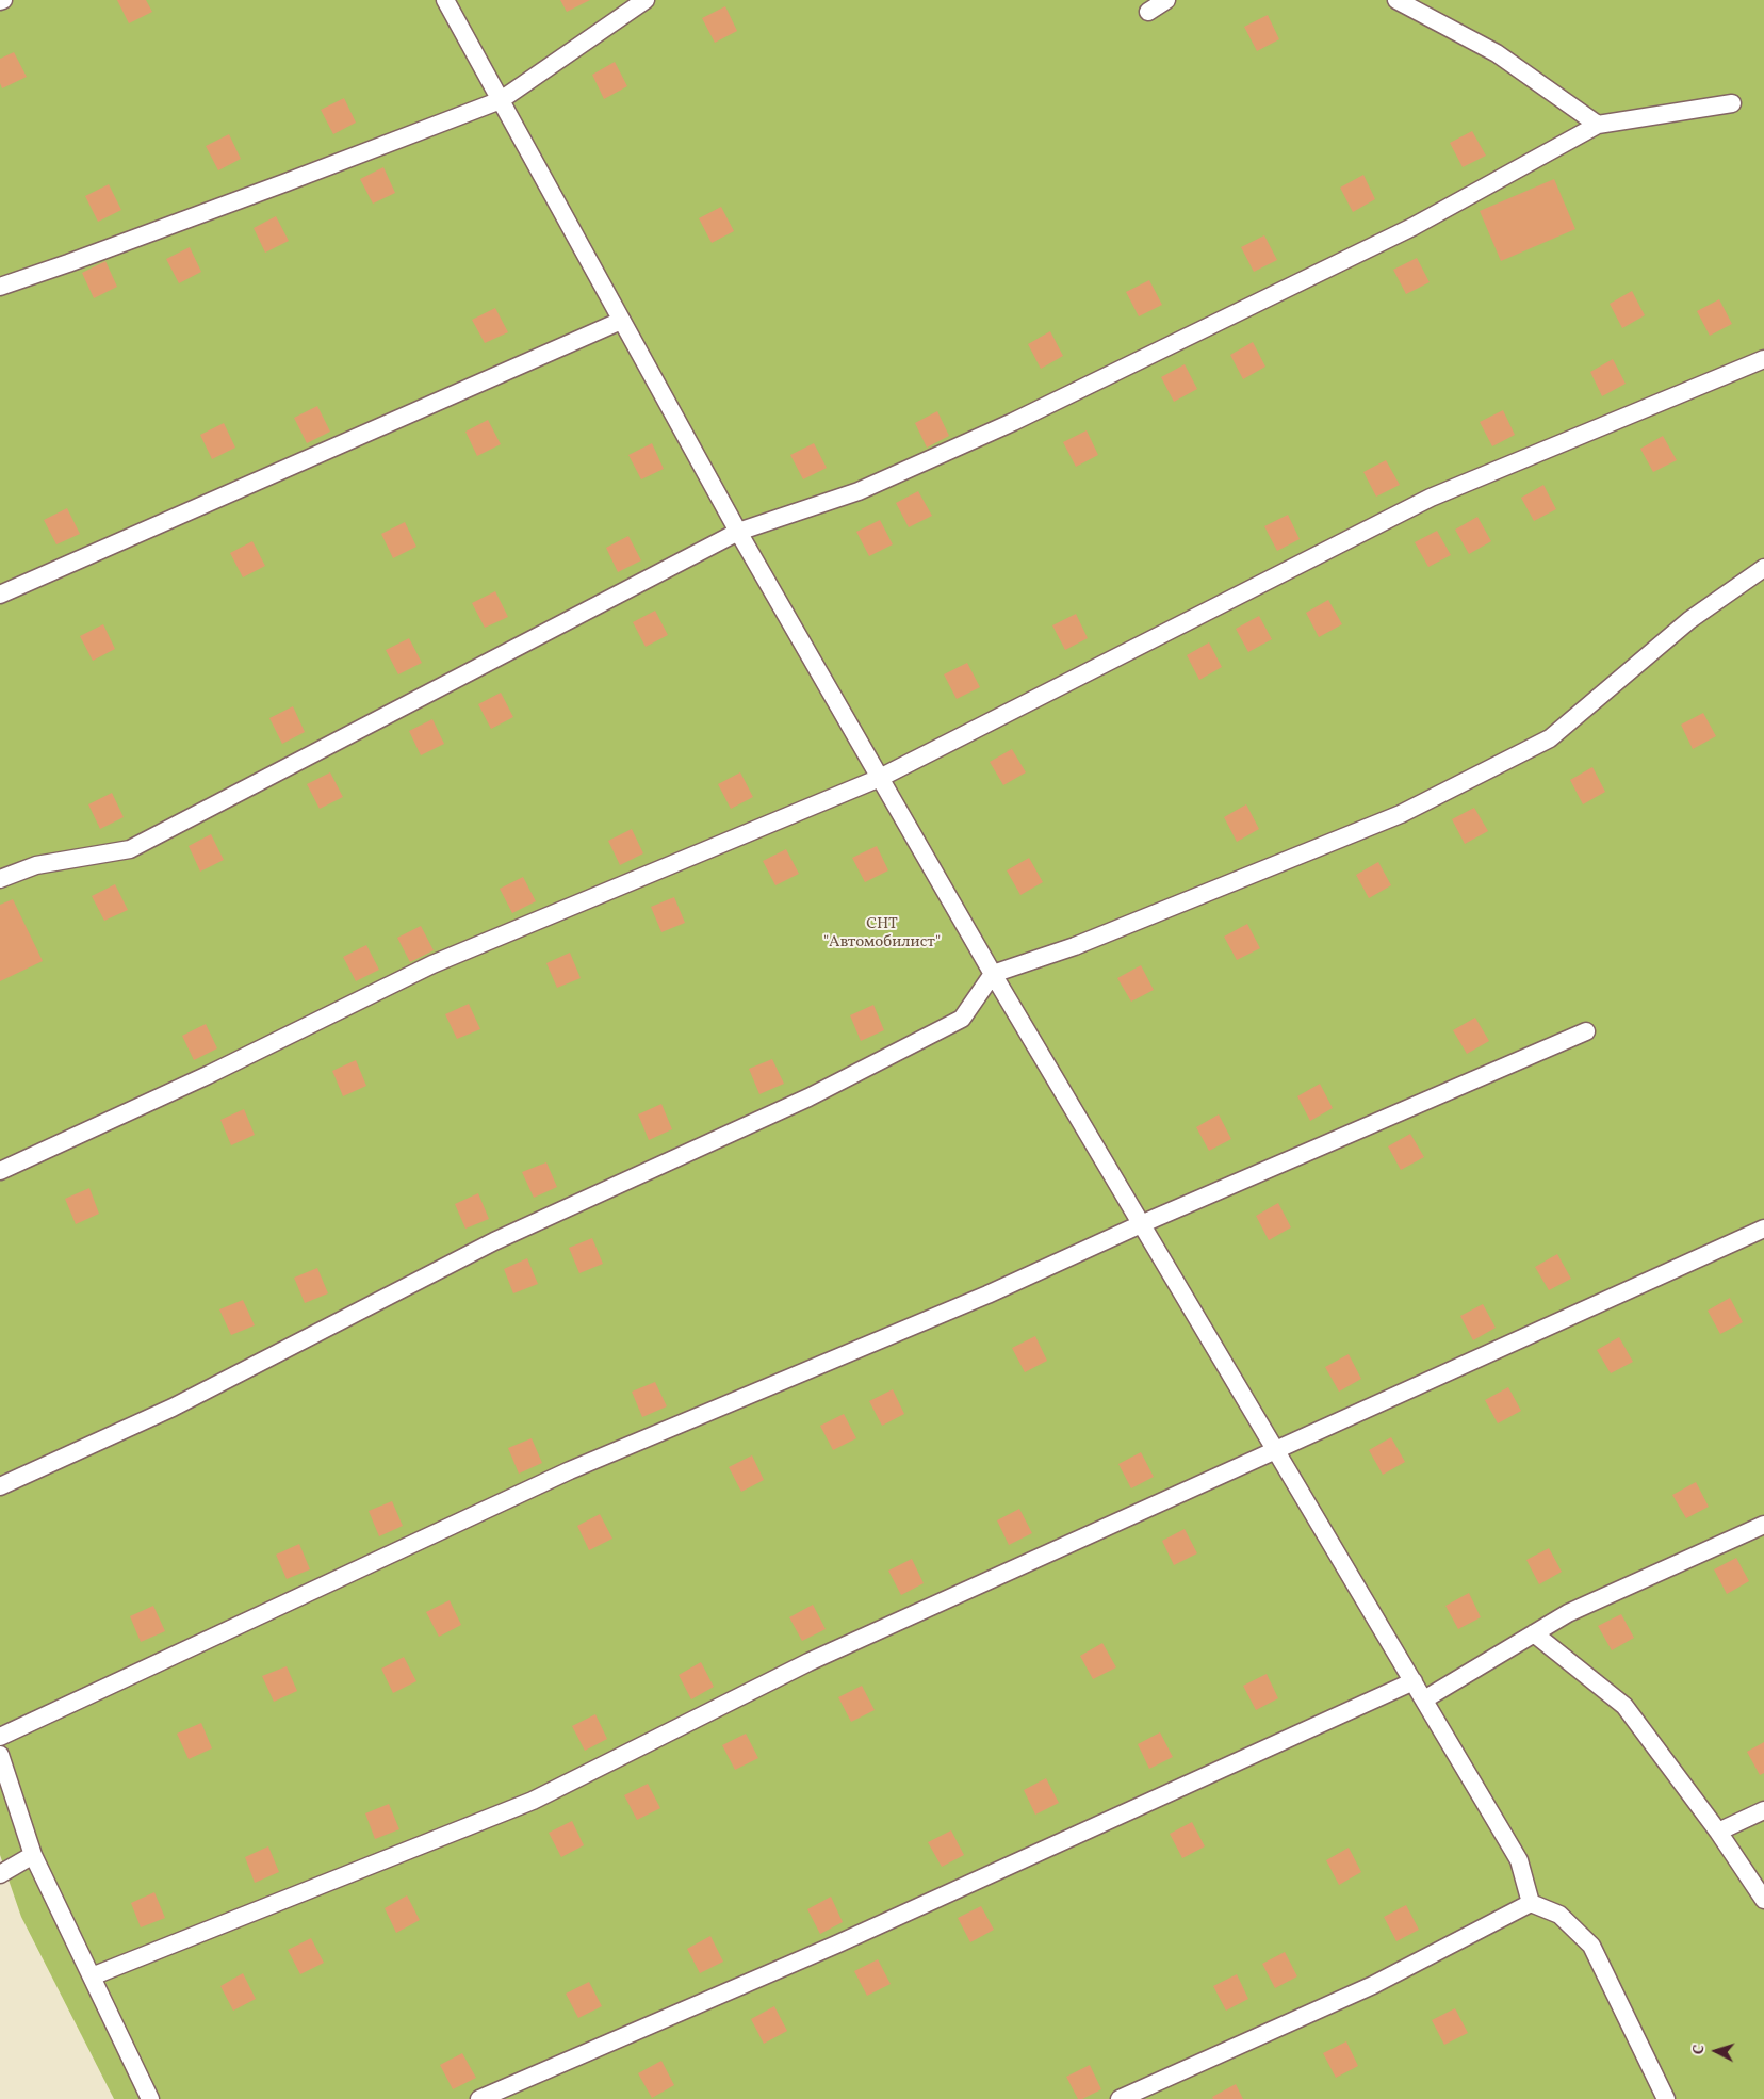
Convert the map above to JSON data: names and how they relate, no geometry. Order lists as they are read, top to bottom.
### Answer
{
  "parks": ["СНТ \"Автомобилист\""],
  "north": "left"
}
